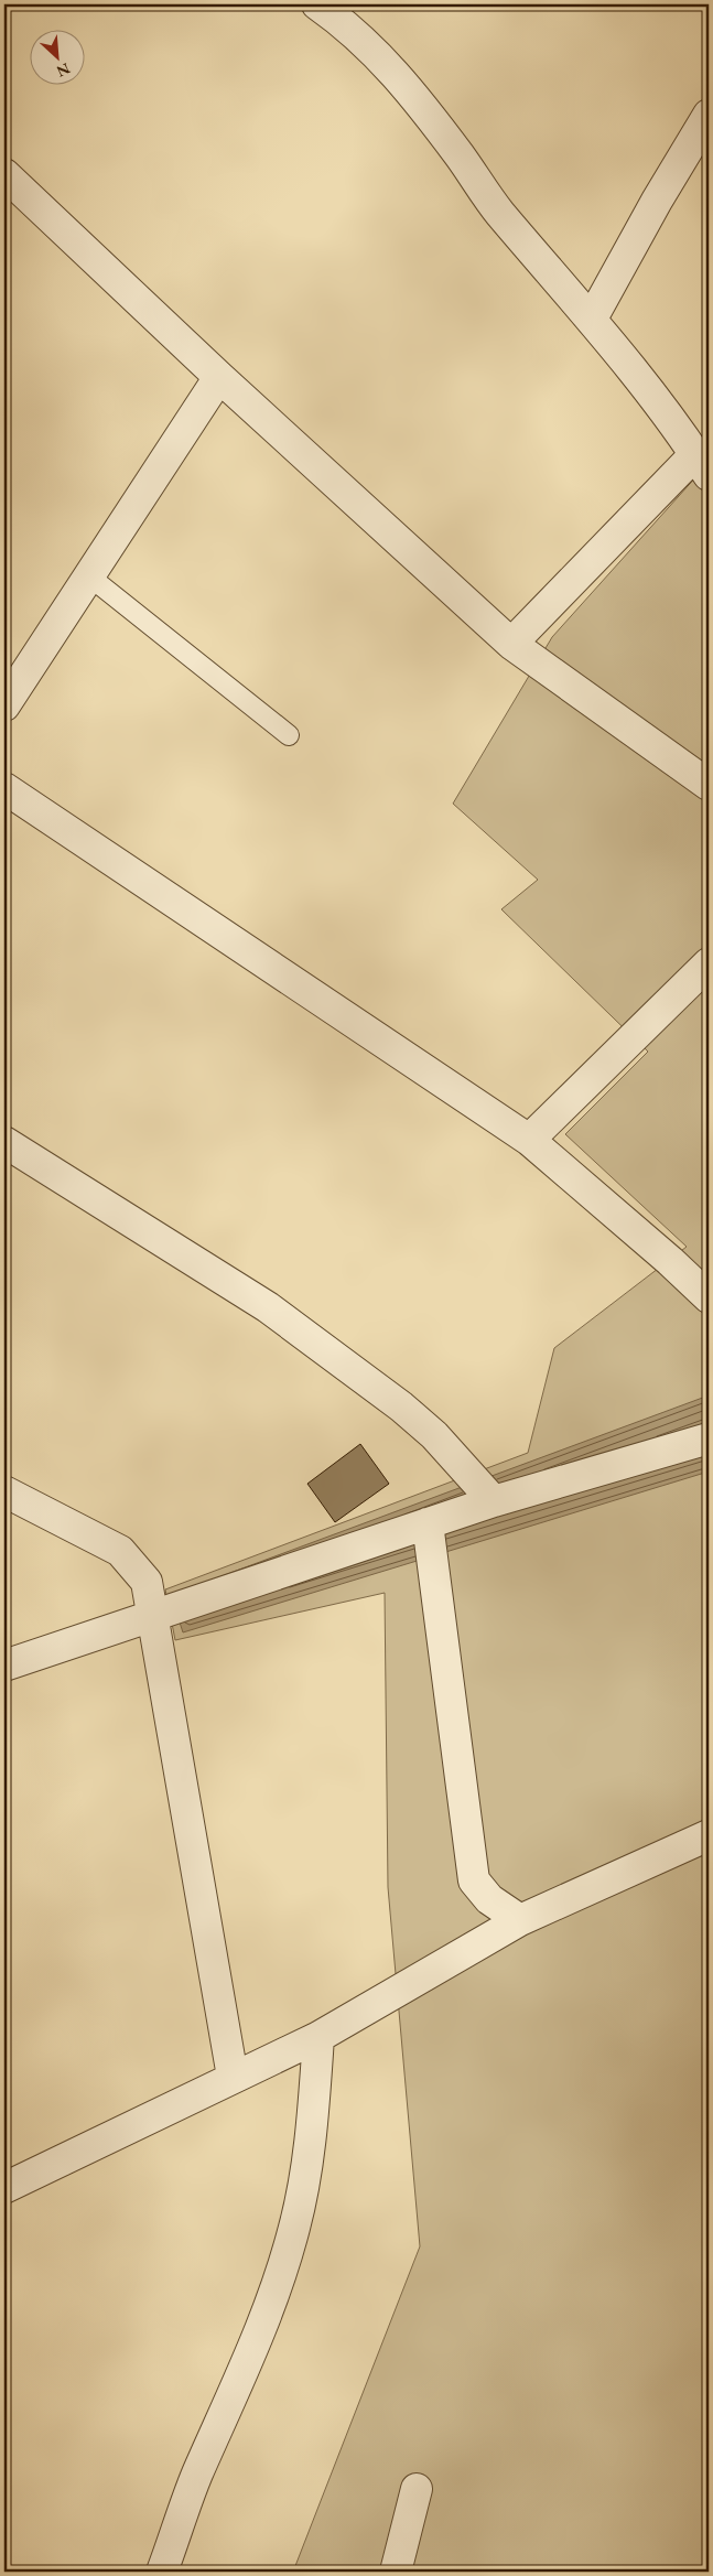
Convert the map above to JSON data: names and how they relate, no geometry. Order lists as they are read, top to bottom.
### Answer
{
  "north": "bottom right"
}
